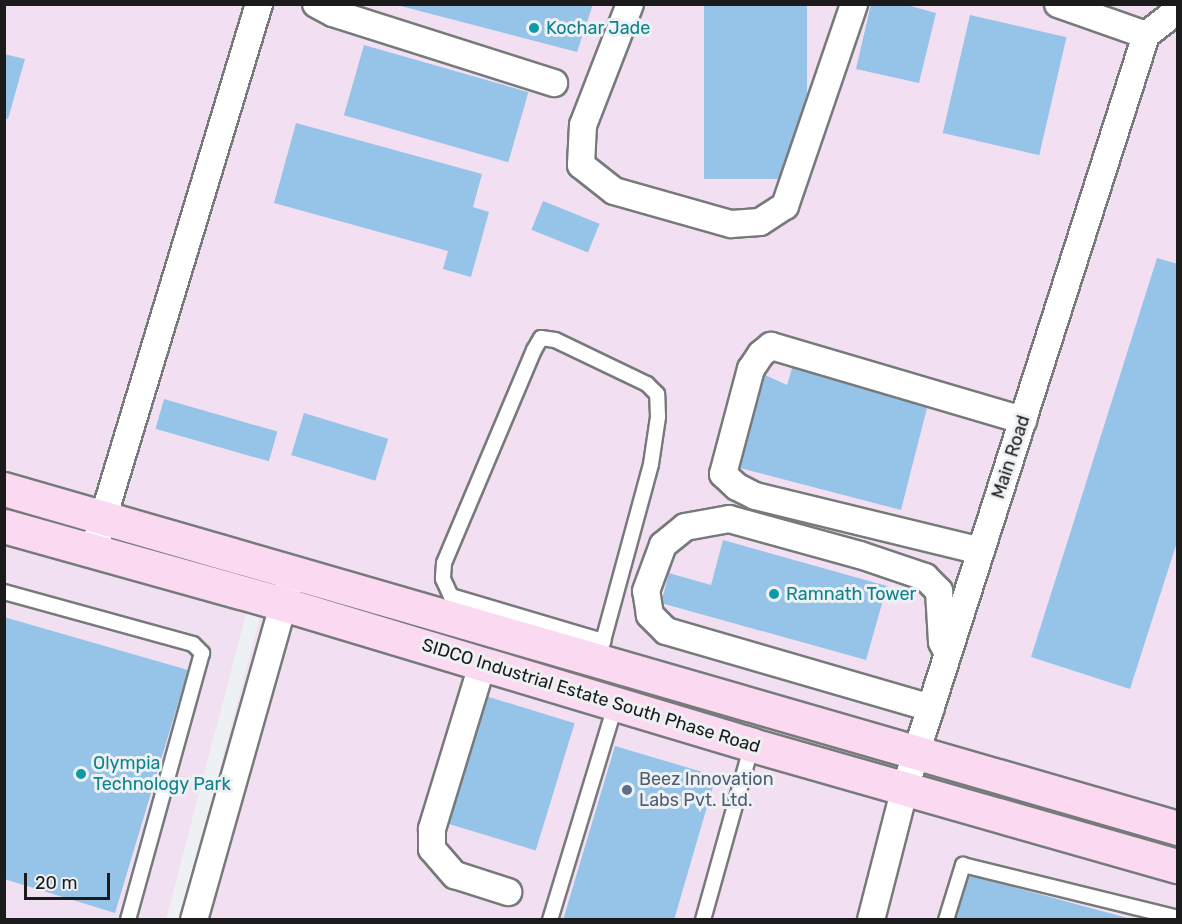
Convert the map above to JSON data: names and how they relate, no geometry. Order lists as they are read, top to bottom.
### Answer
{
  "streets": {
    "main road": ["SIDCO Industrial Estate South Phase Road"],
    "street": ["Main Road"]
  },
  "crossings": [
    ["Main Road", "SIDCO Industrial Estate South Phase Road"]
  ],
  "places": [
    "Kochar Jade",
    "Ramnath Tower",
    "Olympia Technology Park",
    "Beez Innovation Labs Pvt. Ltd."
  ],
  "scale_bar": "20 m"
}
